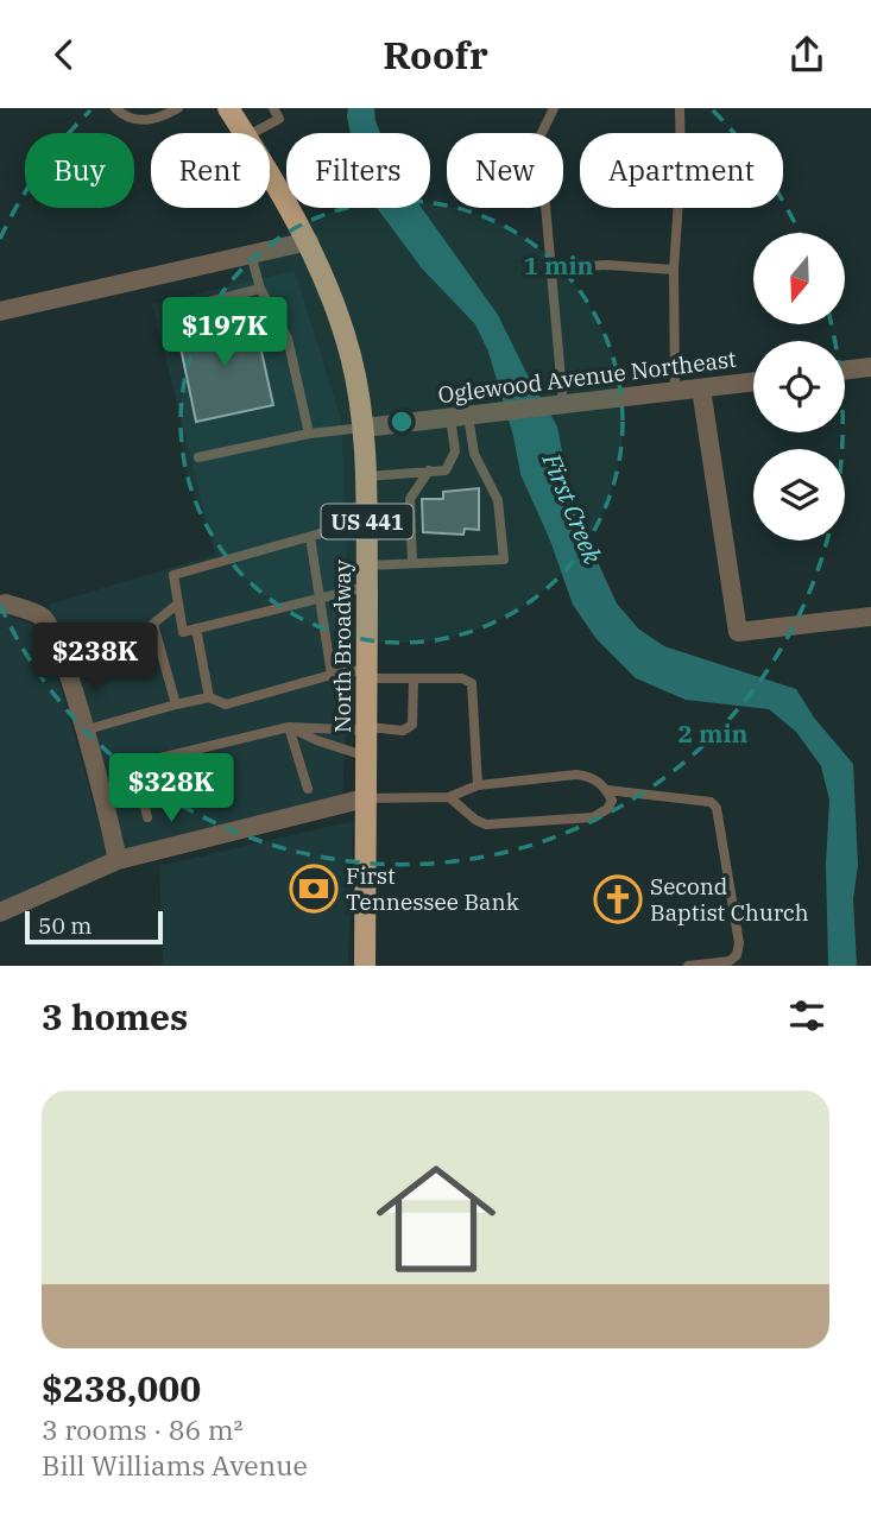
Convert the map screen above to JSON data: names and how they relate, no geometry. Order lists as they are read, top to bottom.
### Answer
{
  "streets": {
    "main road": ["US 441", "North Broadway"],
    "street": ["Oglewood Avenue Northeast"]
  },
  "crossings": [
    ["Oglewood Avenue Northeast", "North Broadway"]
  ],
  "water": ["First Creek"],
  "places": {
    "bank": ["First Tennessee Bank"],
    "church": ["Second Baptist Church"]
  },
  "scale_bar": "50 m",
  "north": "bottom",
  "page": {
    "header": "Roofr",
    "chip": [
      "Buy",
      "Rent",
      "Filters",
      "New",
      "Apartment"
    ],
    "price": ["$197K", "$238K", "$328K"],
    "scale": "50 m",
    "heading": "3 homes",
    "list": [
      {
        "name": "$238,000",
        "note": "3 rooms · 86 m² · Bill Williams Avenue"
      }
    ]
  },
  "rings": ["1 min", "2 min"]
}
